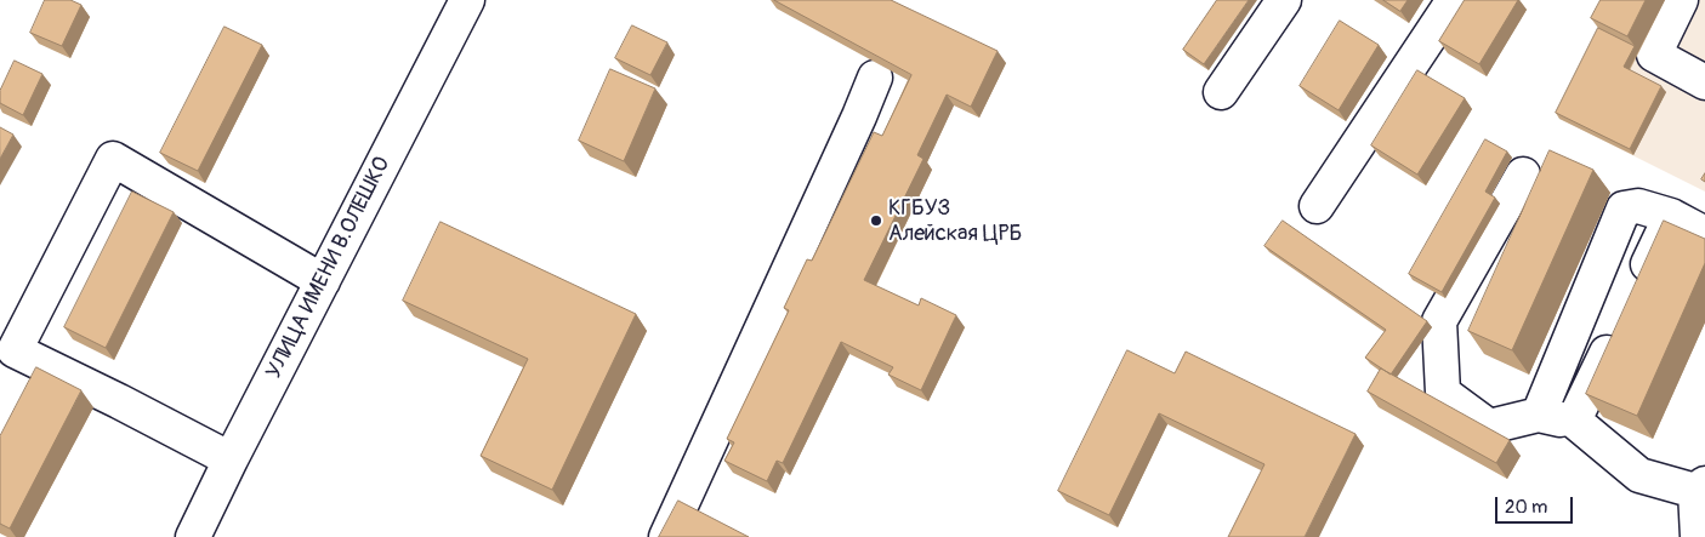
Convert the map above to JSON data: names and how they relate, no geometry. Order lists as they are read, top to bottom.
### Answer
{
  "streets": {
    "street": ["УЛИЦА ИМЕНИ В.ОЛЕШКО"]
  },
  "places": ["КГБУЗ Алейская ЦРБ"],
  "scale_bar": "20 m"
}
